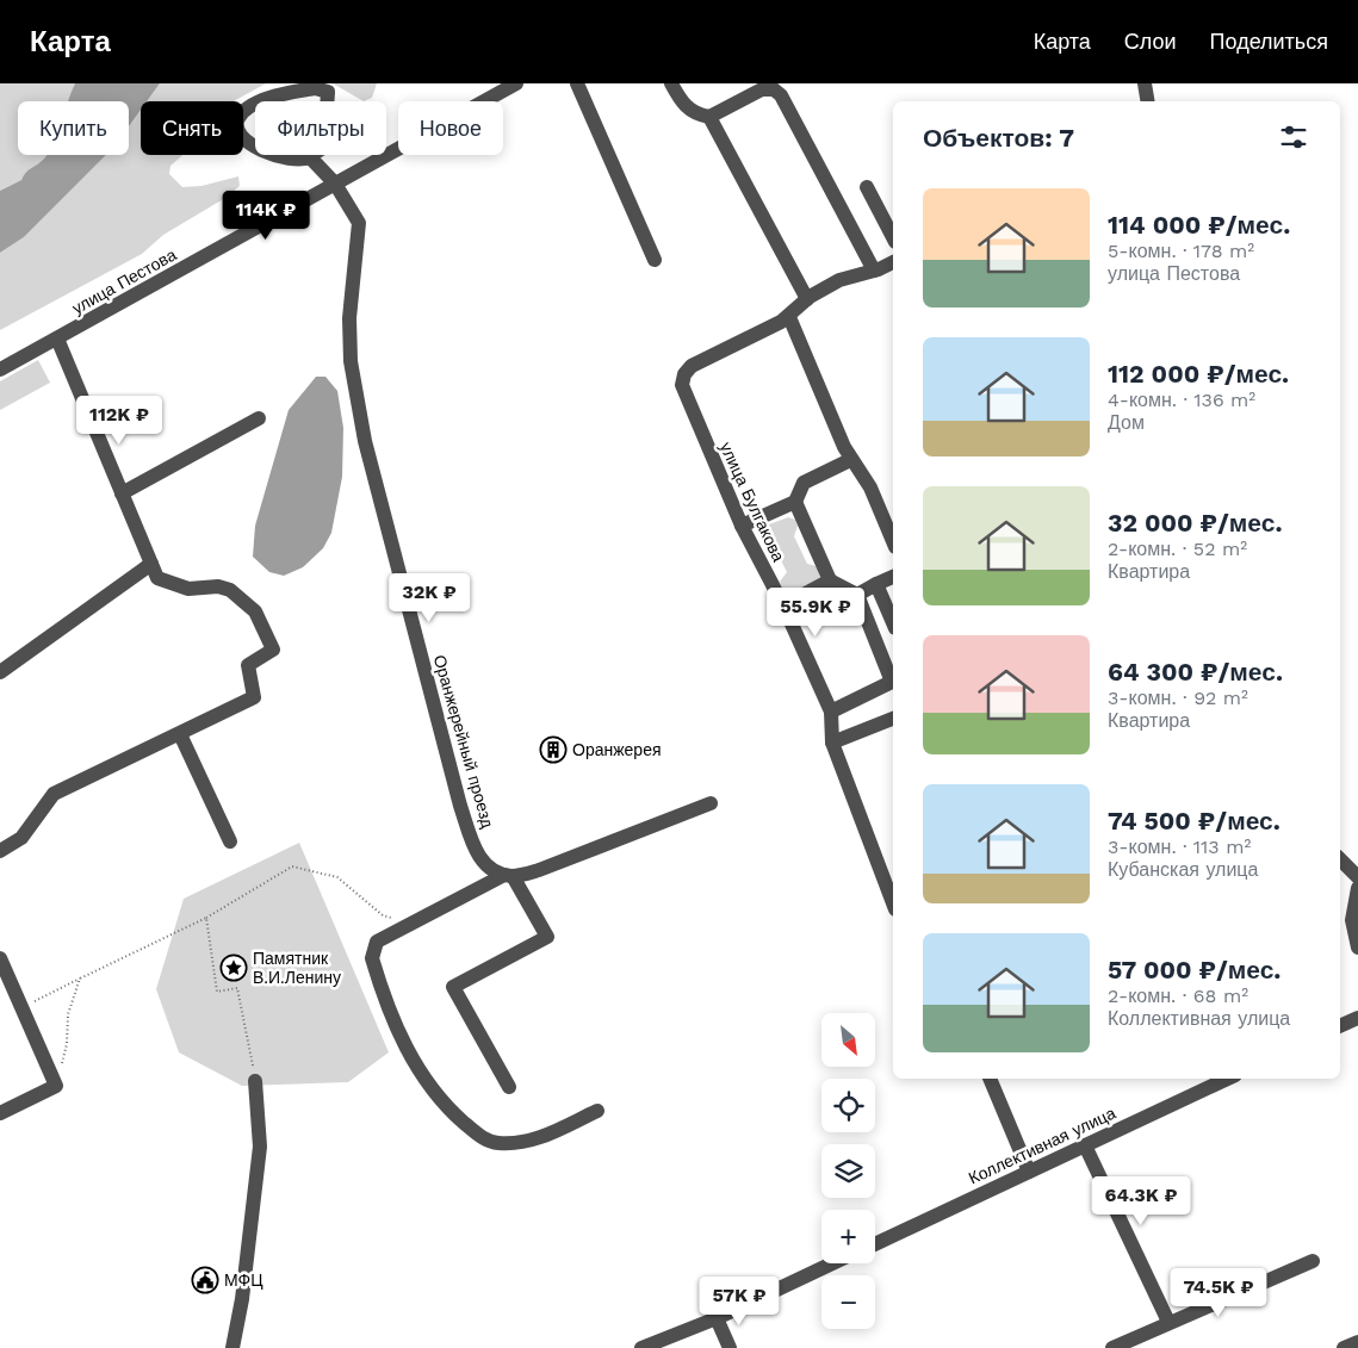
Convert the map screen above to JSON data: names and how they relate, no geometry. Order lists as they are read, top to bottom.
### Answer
{
  "streets": {
    "street": [
      "улица Пестова",
      "улица Булгакова",
      "Оранжерейный проезд",
      "Коллективная улица"
    ]
  },
  "crossings": [
    ["улица Пестова", "Оранжерейный проезд"]
  ],
  "places": {
    "building": ["Оранжерея"],
    "place": ["Памятник В.И.Ленину"],
    "public building": ["МФЦ"]
  },
  "north": "bottom right",
  "page": {
    "header": "Карта",
    "nav": ["Карта", "Слои", "Поделиться"],
    "chip": [
      "Купить",
      "Снять",
      "Фильтры",
      "Новое"
    ],
    "heading": "Объектов: 7",
    "list": [
      {
        "name": "114 000 ₽/мес.",
        "note": "5-комн. · 178 m² · улица Пестова"
      },
      {
        "name": "112 000 ₽/мес.",
        "note": "4-комн. · 136 m² · Дом"
      },
      {
        "name": "32 000 ₽/мес.",
        "note": "2-комн. · 52 m² · Квартира"
      },
      {
        "name": "64 300 ₽/мес.",
        "note": "3-комн. · 92 m² · Квартира"
      },
      {
        "name": "74 500 ₽/мес.",
        "note": "3-комн. · 113 m² · Кубанская улица"
      },
      {
        "name": "57 000 ₽/мес.",
        "note": "2-комн. · 68 m² · Коллективная улица"
      }
    ],
    "price": [
      "114K ₽",
      "112K ₽",
      "32K ₽",
      "55.9K ₽",
      "64.3K ₽",
      "74.5K ₽",
      "57K ₽"
    ],
    "map_buttons": ["+", "−"]
  }
}
